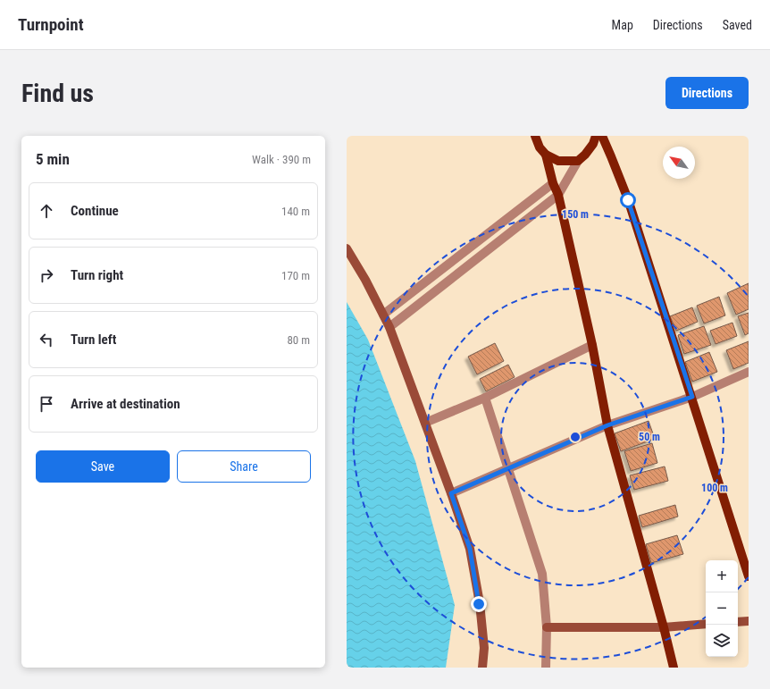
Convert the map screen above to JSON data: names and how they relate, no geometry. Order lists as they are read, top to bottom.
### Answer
{
  "north": "top left",
  "page": {
    "header": "Turnpoint",
    "nav": ["Map", "Directions", "Saved"],
    "buttons": [
      "Directions",
      ["Save", "Share"]
    ],
    "title": "Find us",
    "heading": ["5 min", "Walk · 390 m"],
    "list": [
      ["Continue", "140 m"],
      ["Turn right", "170 m"],
      ["Turn left", "80 m"],
      "Arrive at destination"
    ],
    "map_buttons": ["+", "−"]
  },
  "rings": ["150 m", "50 m", "100 m"]
}
